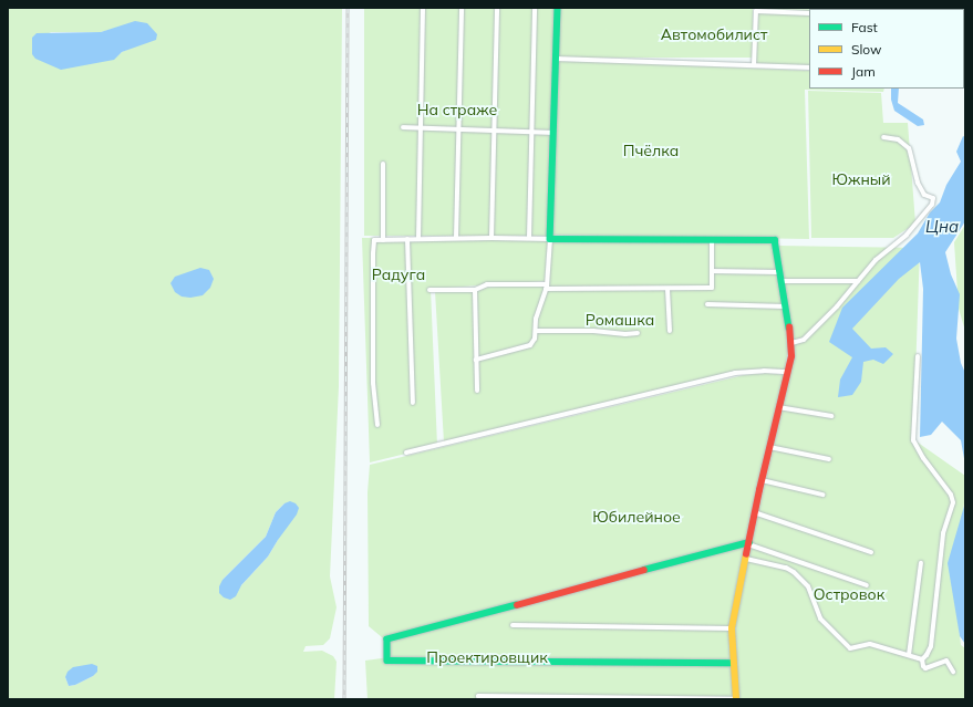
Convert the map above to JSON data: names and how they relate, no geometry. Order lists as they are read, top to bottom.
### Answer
{
  "water": ["Цна"],
  "parks": [
    "Автомобилист",
    "На страже",
    "Пчёлка",
    "Южный",
    "Радуга",
    "Ромашка",
    "Юбилейное",
    "Островок",
    "Проектировщик"
  ],
  "legend": ["Fast", "Slow", "Jam"]
}
